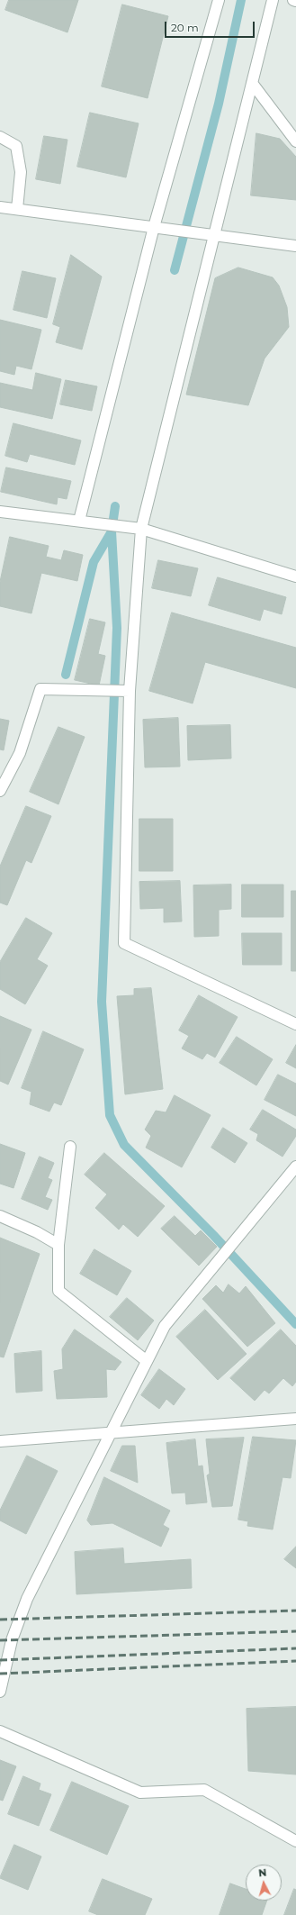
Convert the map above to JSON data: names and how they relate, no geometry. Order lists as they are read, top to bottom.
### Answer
{
  "scale_bar": "20 m",
  "north": "top"
}
